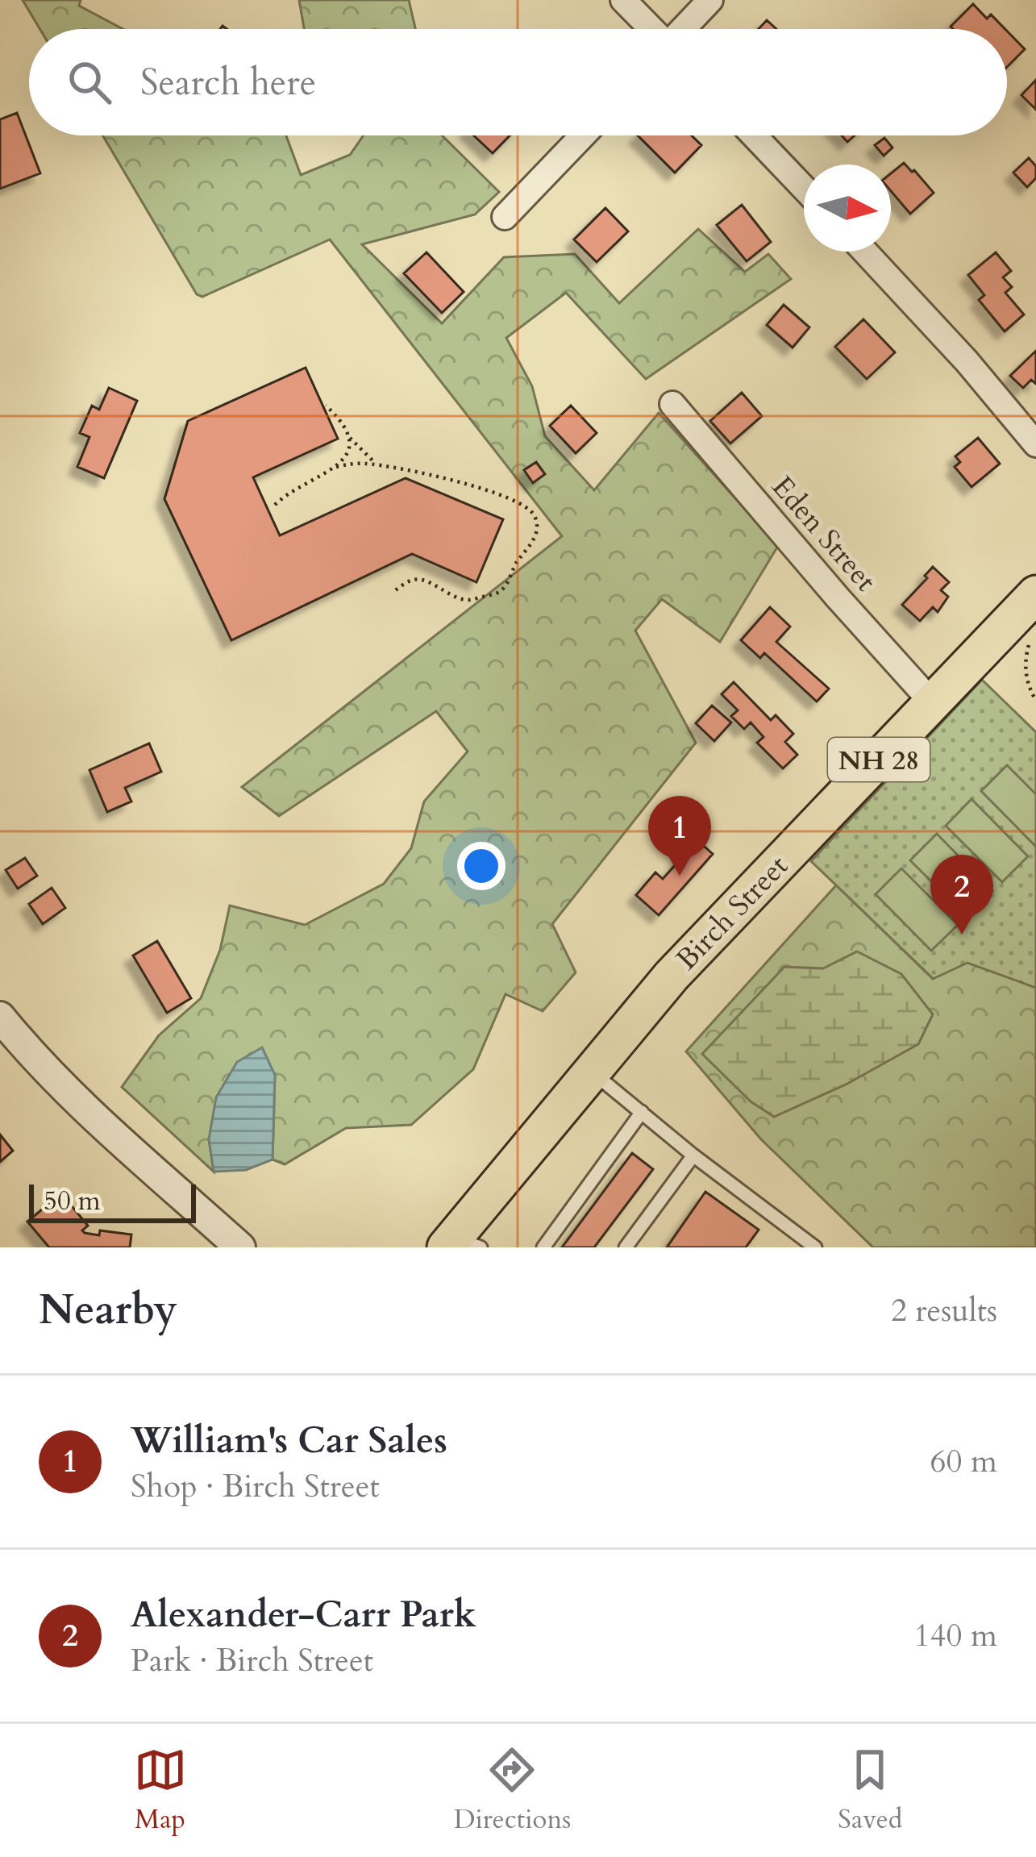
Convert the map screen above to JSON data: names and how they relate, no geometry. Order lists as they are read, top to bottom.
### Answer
{
  "streets": {
    "main road": ["NH 28", "Birch Street"],
    "street": ["Eden Street"]
  },
  "crossings": [
    ["Eden Street", "Birch Street"]
  ],
  "scale_bar": "50 m",
  "north": "right",
  "page": {
    "search": "Search here",
    "pins": ["1", "2"],
    "scale": "50 m",
    "heading": ["Nearby", "2 results"],
    "list": [
      {
        "mark": "1",
        "name": "William's Car Sales",
        "note": "Shop · Birch Street",
        "value": "60 m"
      },
      {
        "mark": "2",
        "name": "Alexander-Carr Park",
        "note": "Park · Birch Street",
        "value": "140 m"
      }
    ],
    "nav": ["Map", "Directions", "Saved"]
  }
}
